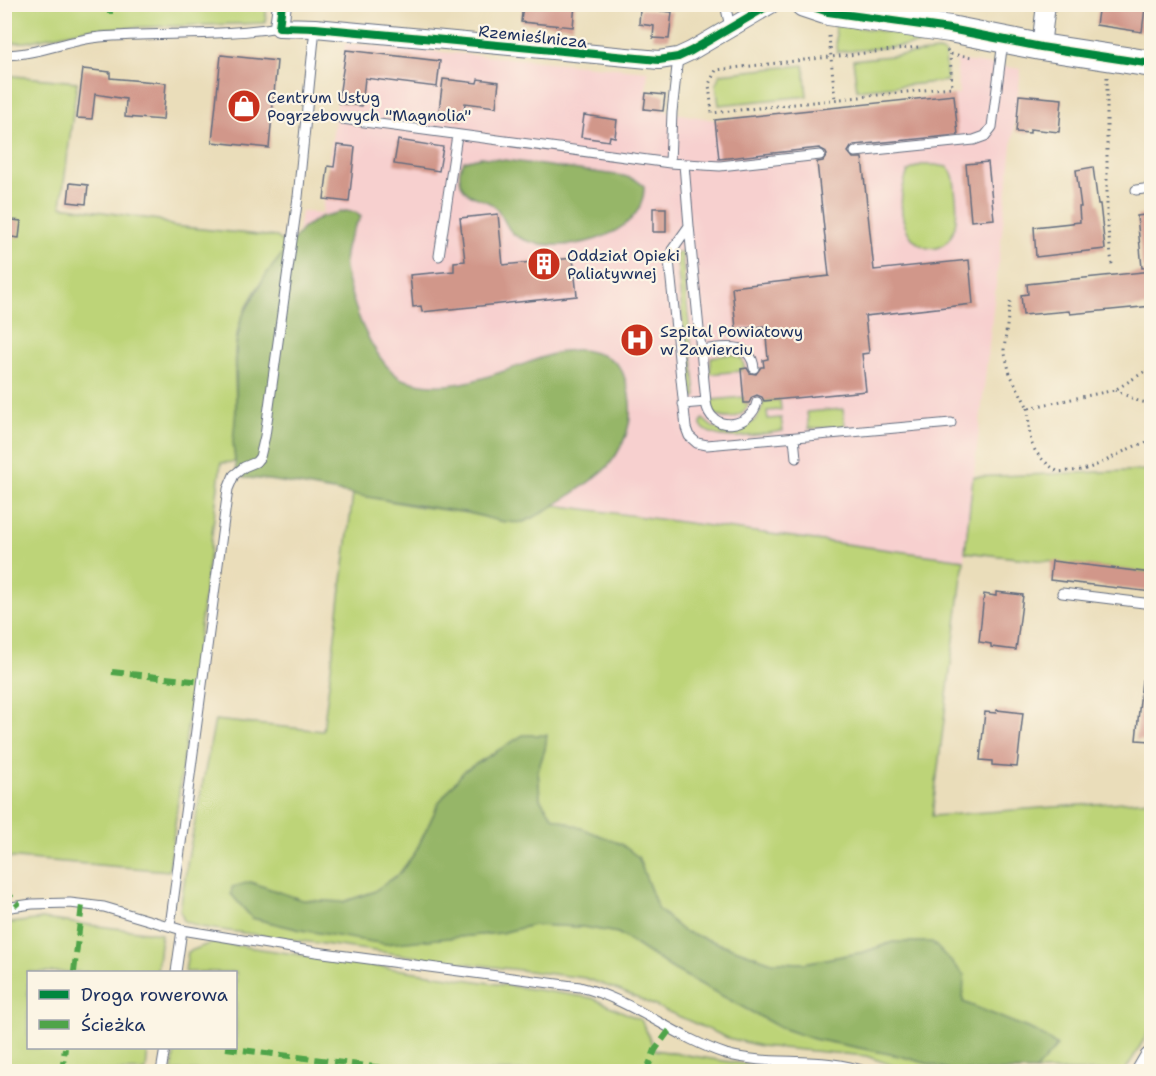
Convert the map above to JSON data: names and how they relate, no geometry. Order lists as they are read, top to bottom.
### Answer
{
  "streets": {
    "street": ["Rzemieślnicza"]
  },
  "places": {
    "shop": ["Centrum Usług Pogrzebowych \"Magnolia\""],
    "building": ["Oddział Opieki Paliatywnej"],
    "hospital": ["Szpital Powiatowy w Zawierciu"]
  },
  "legend": ["Droga rowerowa", "Ścieżka"]
}
